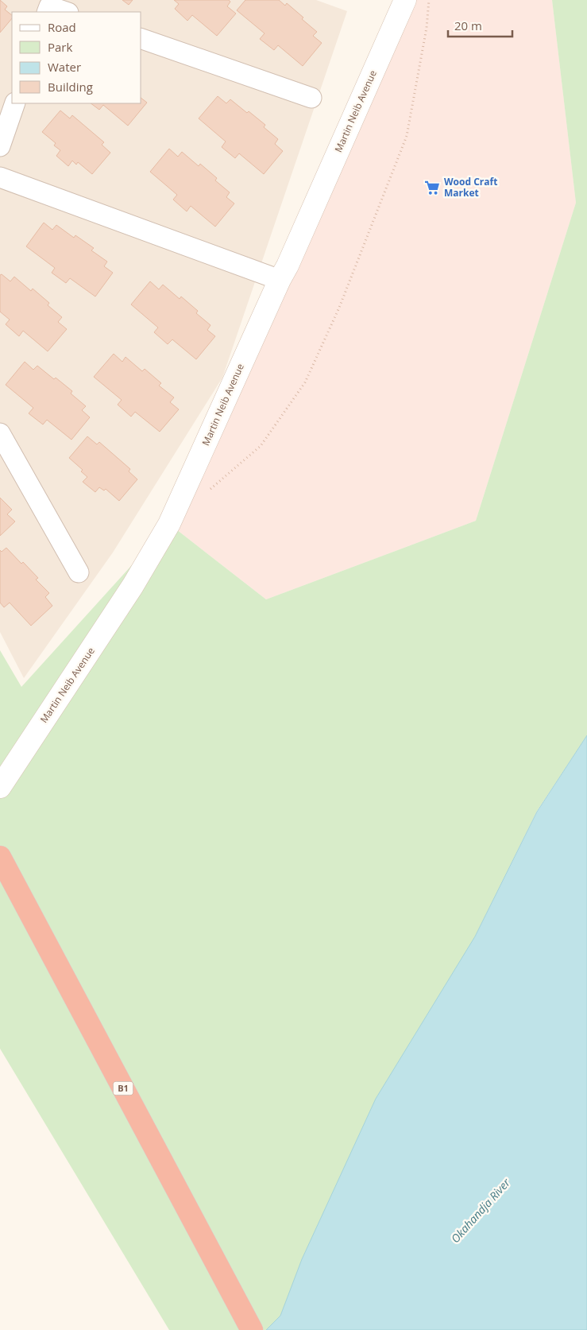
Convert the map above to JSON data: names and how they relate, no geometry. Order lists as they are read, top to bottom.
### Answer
{
  "streets": {
    "highway": ["B1"],
    "main road": ["Martin Neib Avenue"]
  },
  "water": ["Okahandja River"],
  "places": {
    "supermarket": ["Wood Craft Market"]
  },
  "legend": [
    "Road",
    "Park",
    "Water",
    "Building"
  ],
  "scale_bar": "20 m"
}
